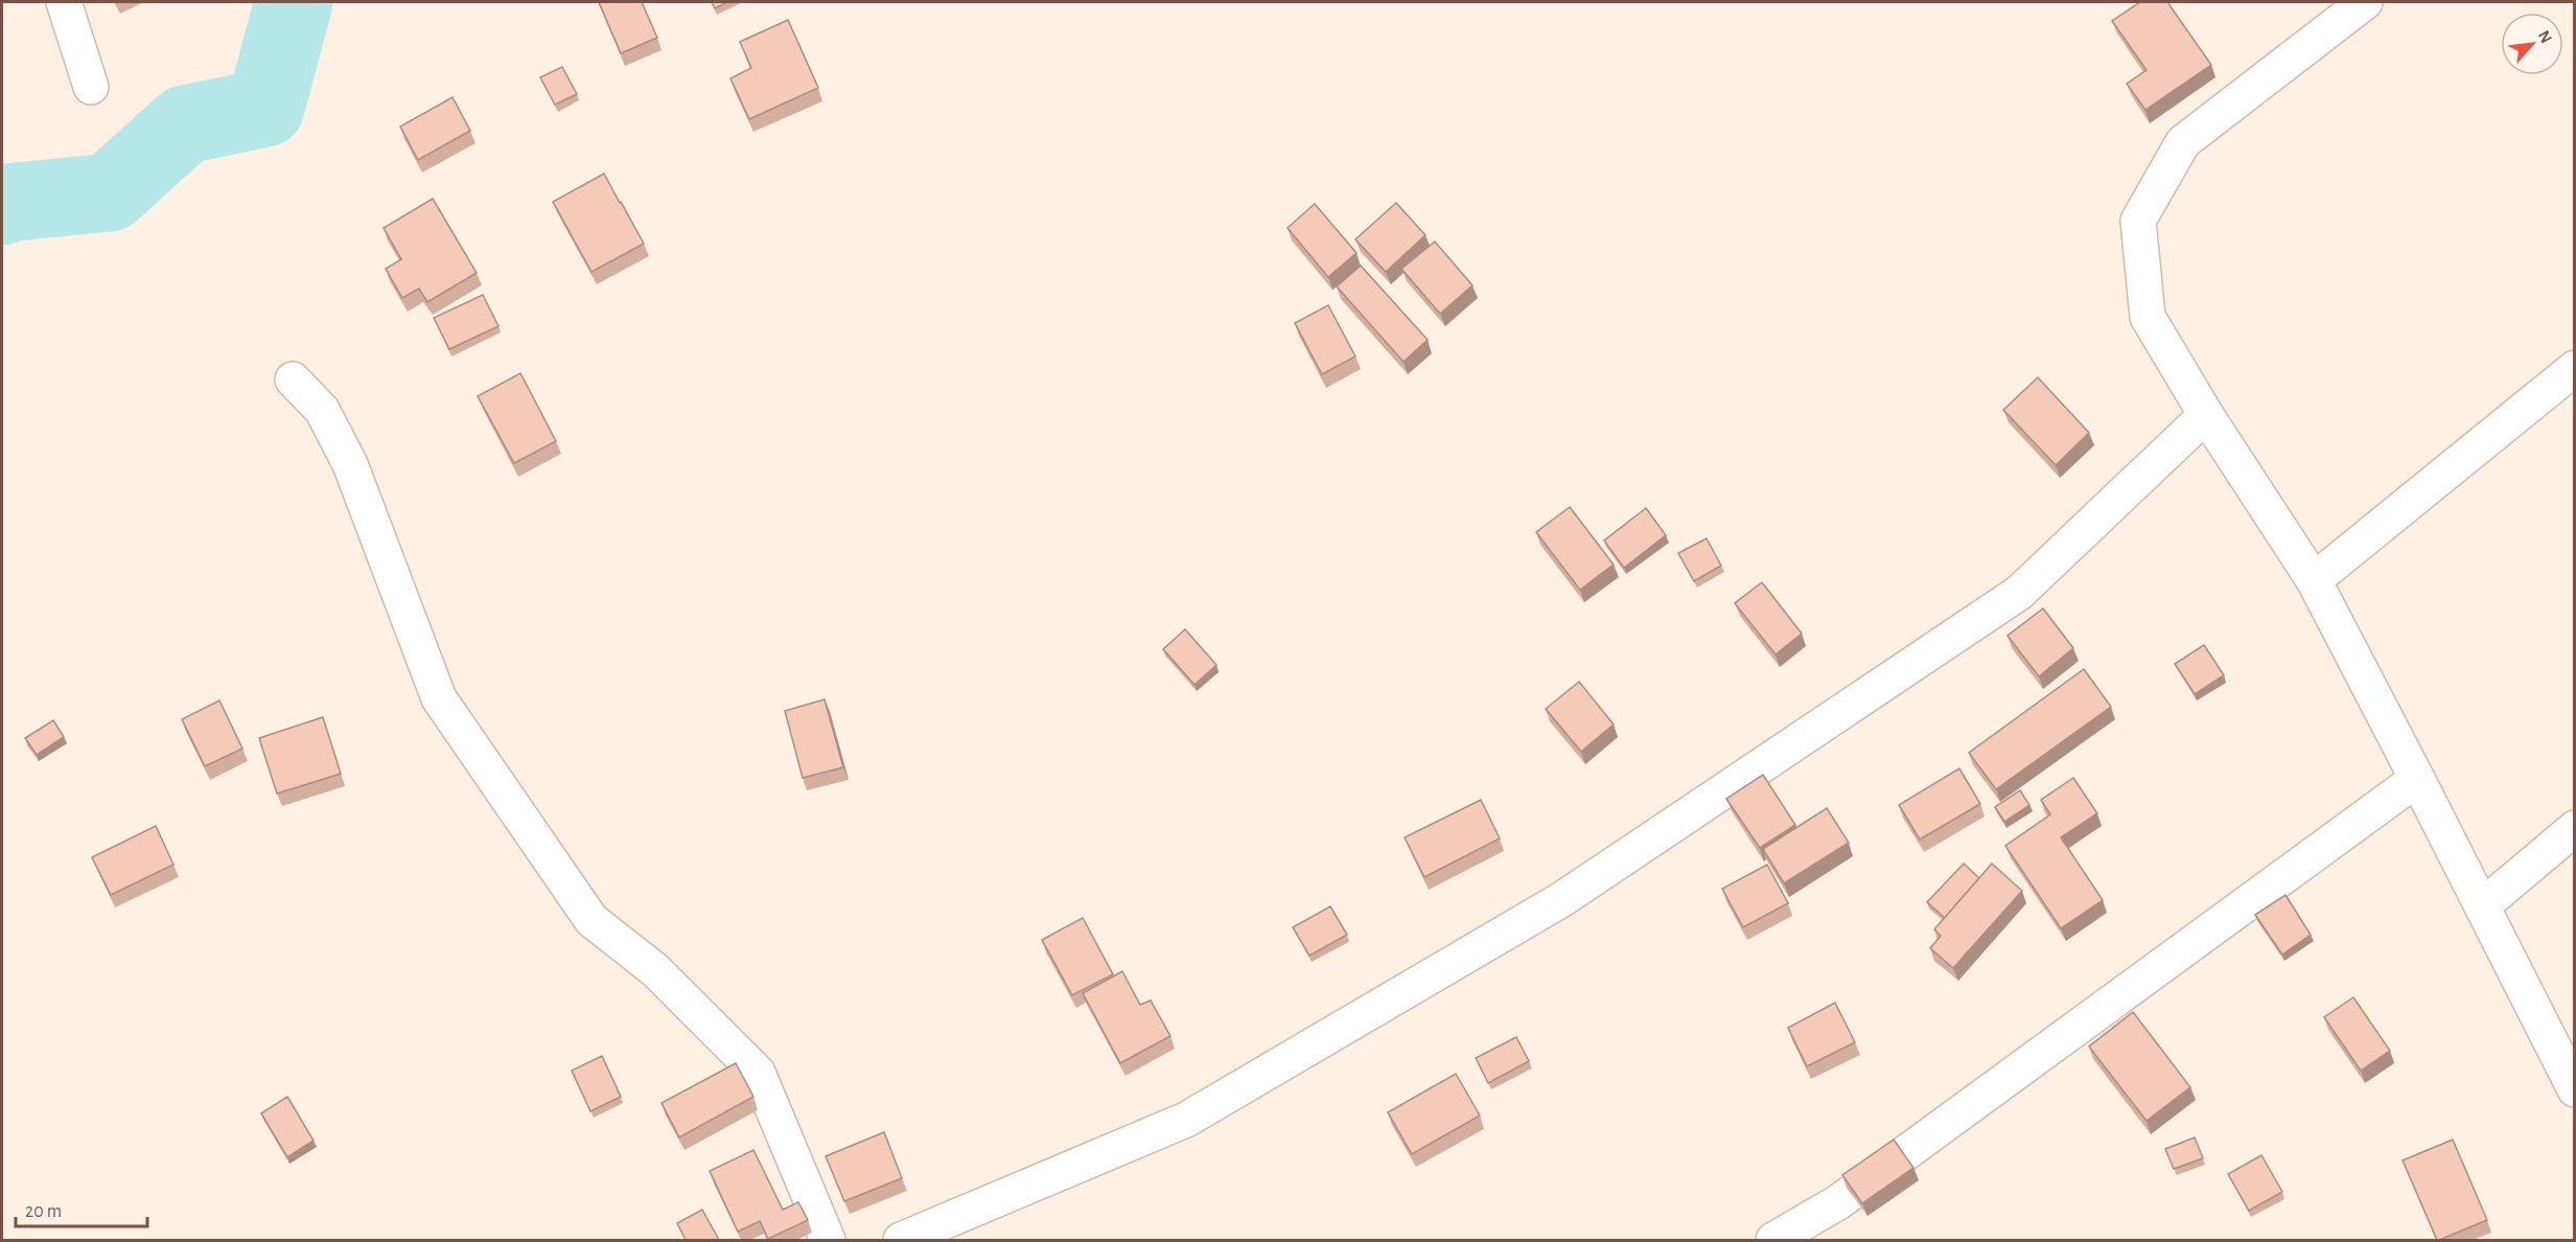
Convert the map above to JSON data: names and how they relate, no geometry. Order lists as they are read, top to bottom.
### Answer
{
  "scale_bar": "20 m",
  "north": "top right"
}
